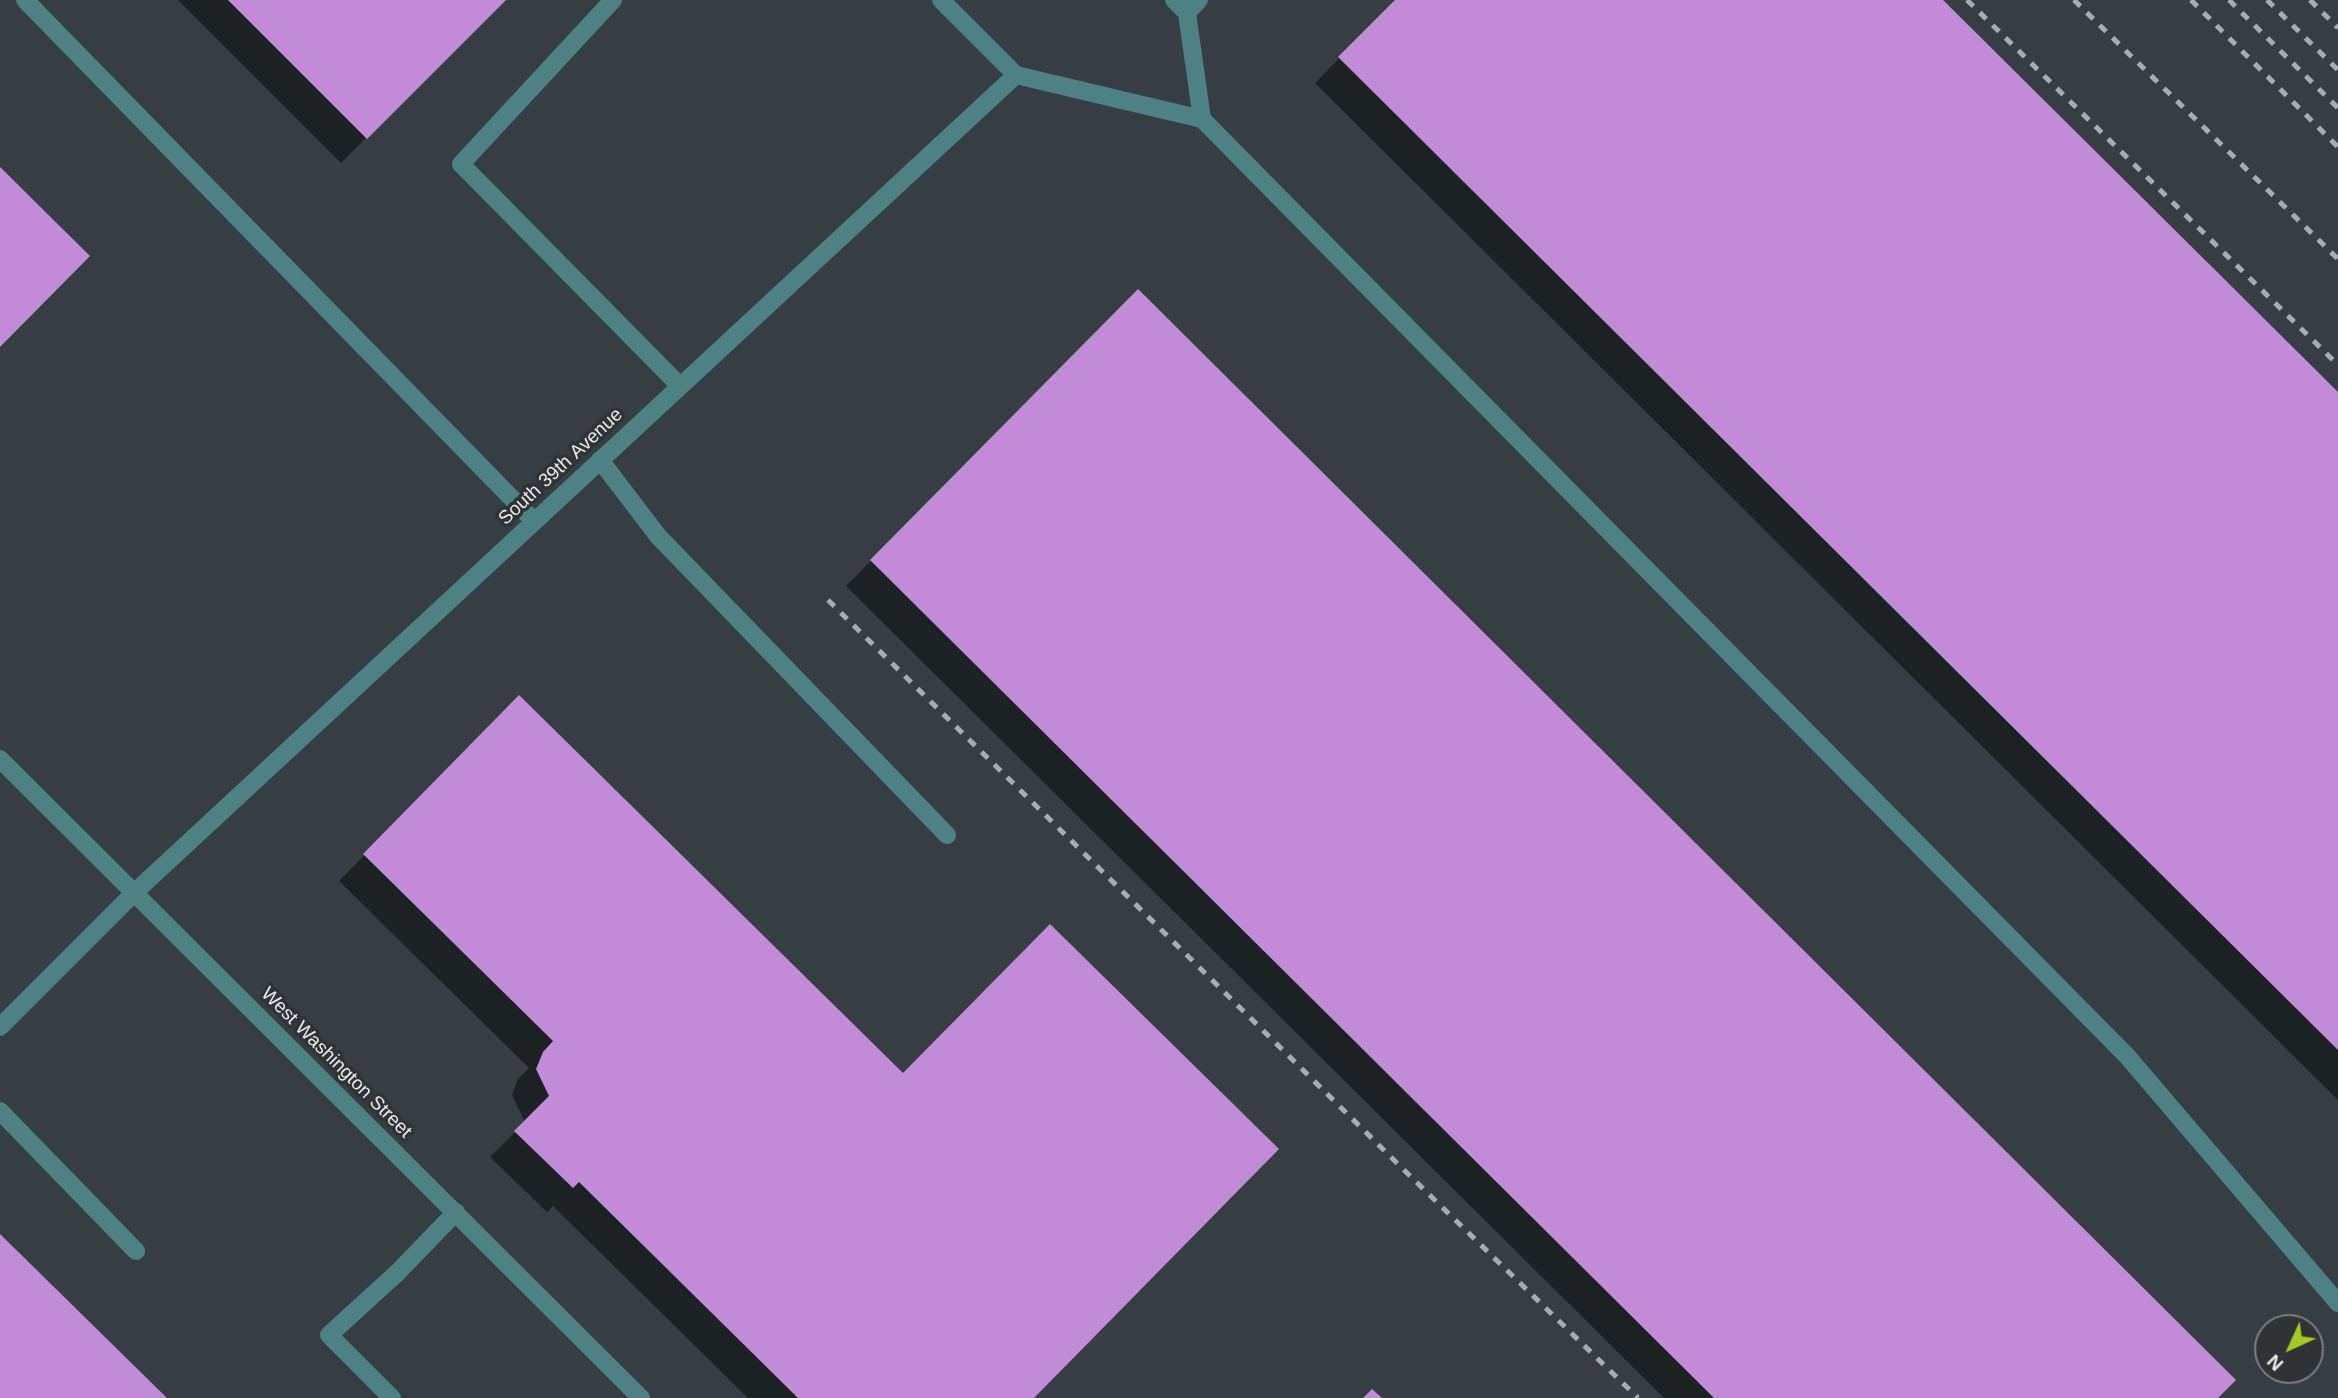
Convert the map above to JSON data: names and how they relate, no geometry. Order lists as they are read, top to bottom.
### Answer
{
  "streets": {
    "street": ["South 39th Avenue", "West Washington Street"]
  },
  "crossings": [
    ["South 39th Avenue", "West Washington Street"]
  ],
  "north": "bottom left"
}
